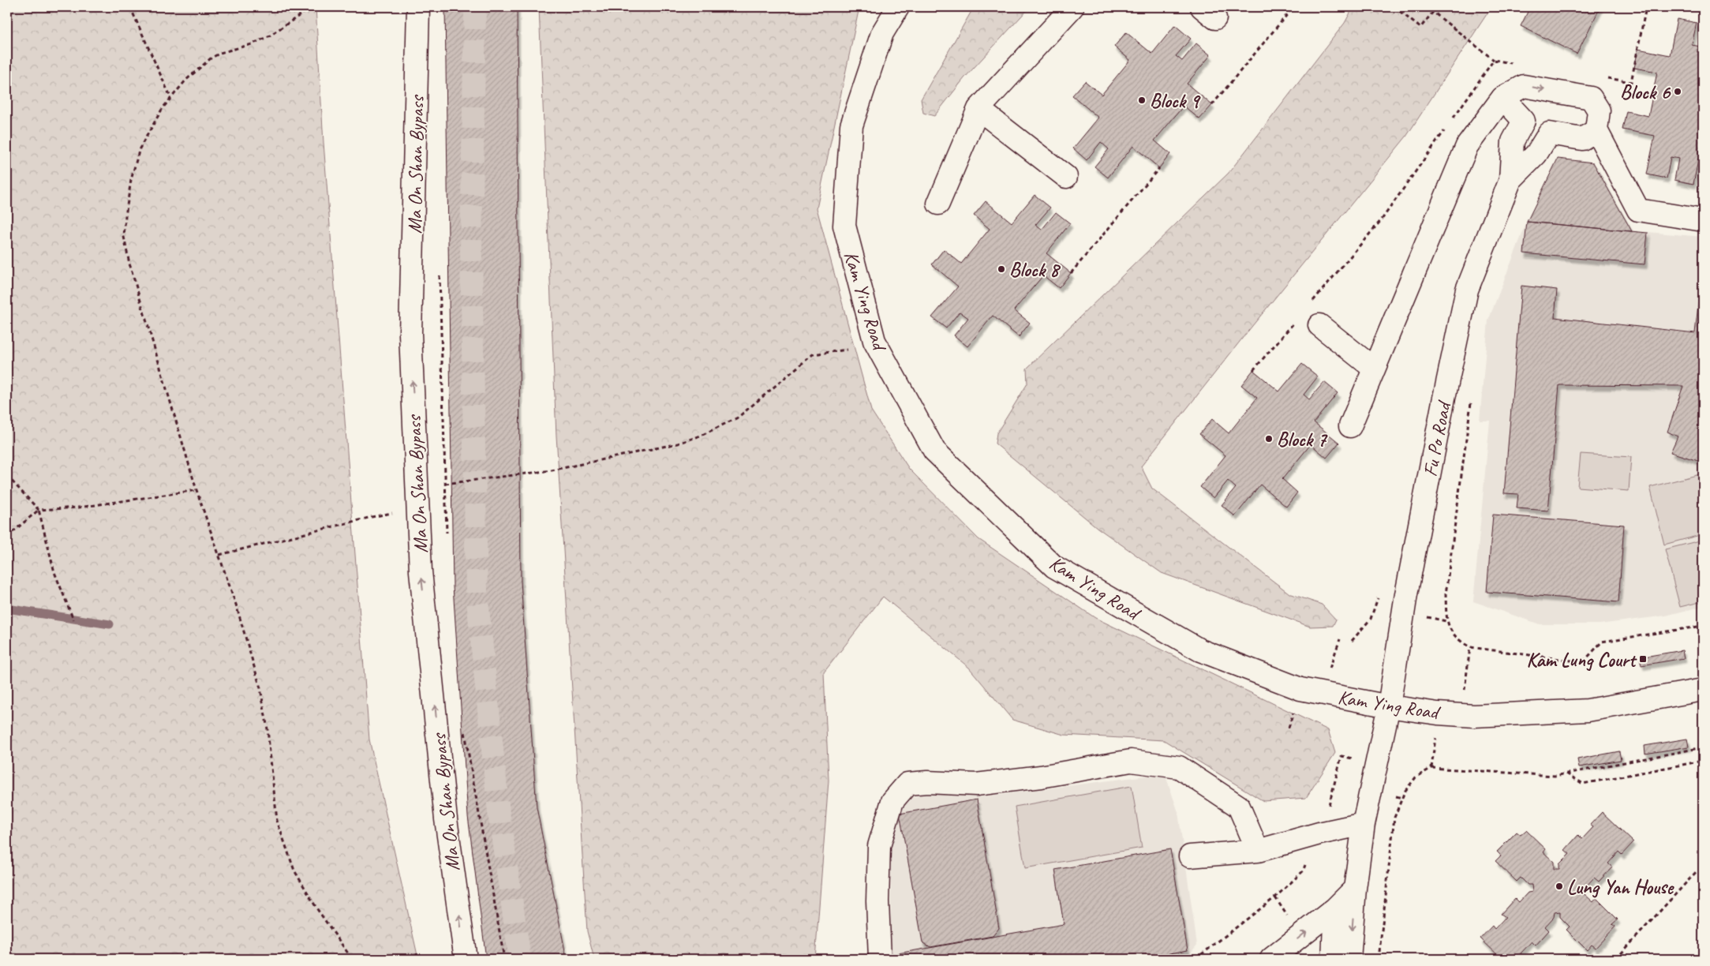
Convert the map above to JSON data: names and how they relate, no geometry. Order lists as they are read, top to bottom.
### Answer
{
  "streets": {
    "street": ["Ma On Shan Bypass", "Kam Ying Road", "Fu Po Road"]
  },
  "crossings": [
    ["Kam Ying Road", "Fu Po Road"]
  ],
  "one_way": ["Ma On Shan Bypass"],
  "places": {
    "other": [
      "Block 6",
      "Block 9",
      "Block 8",
      "Block 7",
      "Lung Yan House"
    ],
    "transit": ["Kam Lung Court"]
  }
}
